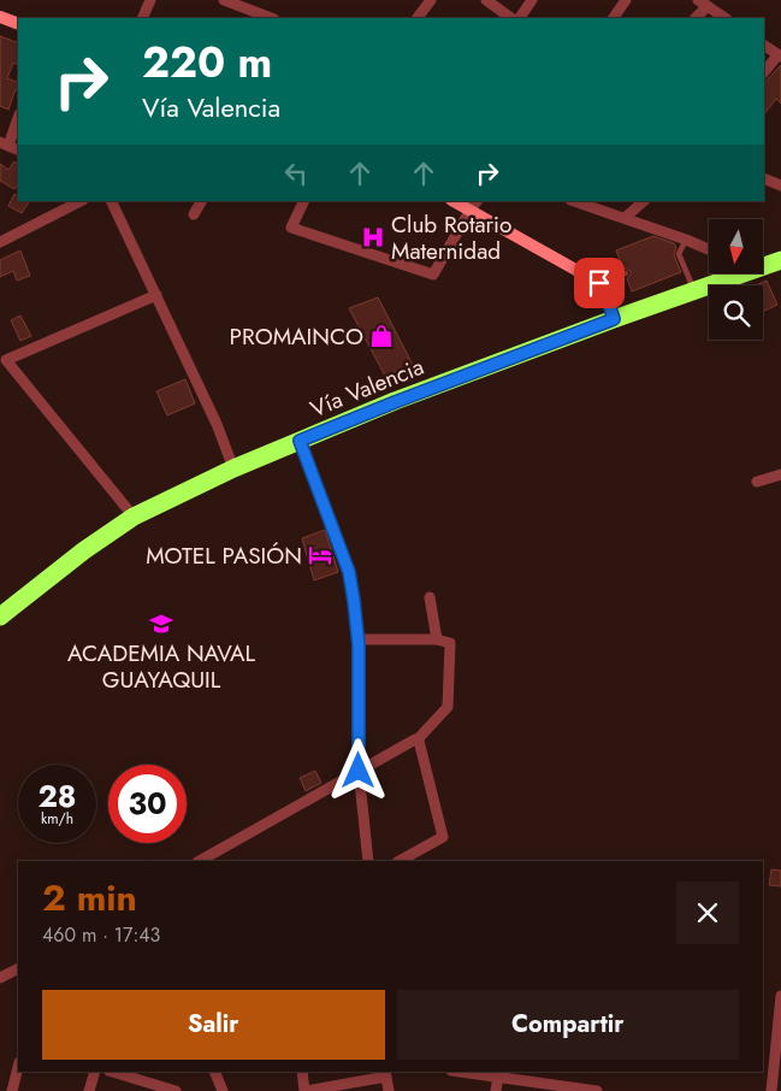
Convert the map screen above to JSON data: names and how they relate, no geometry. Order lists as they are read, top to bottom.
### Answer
{
  "streets": {
    "highway": ["Vía Valencia"]
  },
  "places": {
    "hospital": ["Club Rotario Maternidad"],
    "shop": ["PROMAINCO"],
    "hotel": ["MOTEL PASIÓN"],
    "school or university": ["ACADEMIA NAVAL GUAYAQUIL"]
  },
  "north": "bottom",
  "page": {
    "turn": ["220 m", "Vía Valencia"],
    "speed": "28 km/h",
    "limit": "30",
    "heading": ["2 min", "460 m · 17:43"],
    "buttons": ["Salir", "Compartir"]
  }
}
